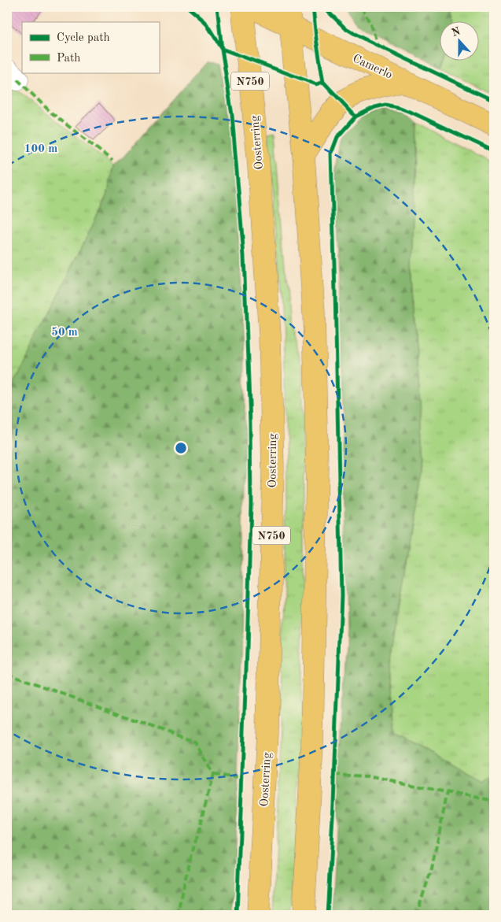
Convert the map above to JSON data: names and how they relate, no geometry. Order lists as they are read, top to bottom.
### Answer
{
  "streets": {
    "main road": ["Camerlo", "N750", "Oosterring"]
  },
  "legend": ["Cycle path", "Path"],
  "north": "top",
  "rings": ["100 m", "50 m"]
}
